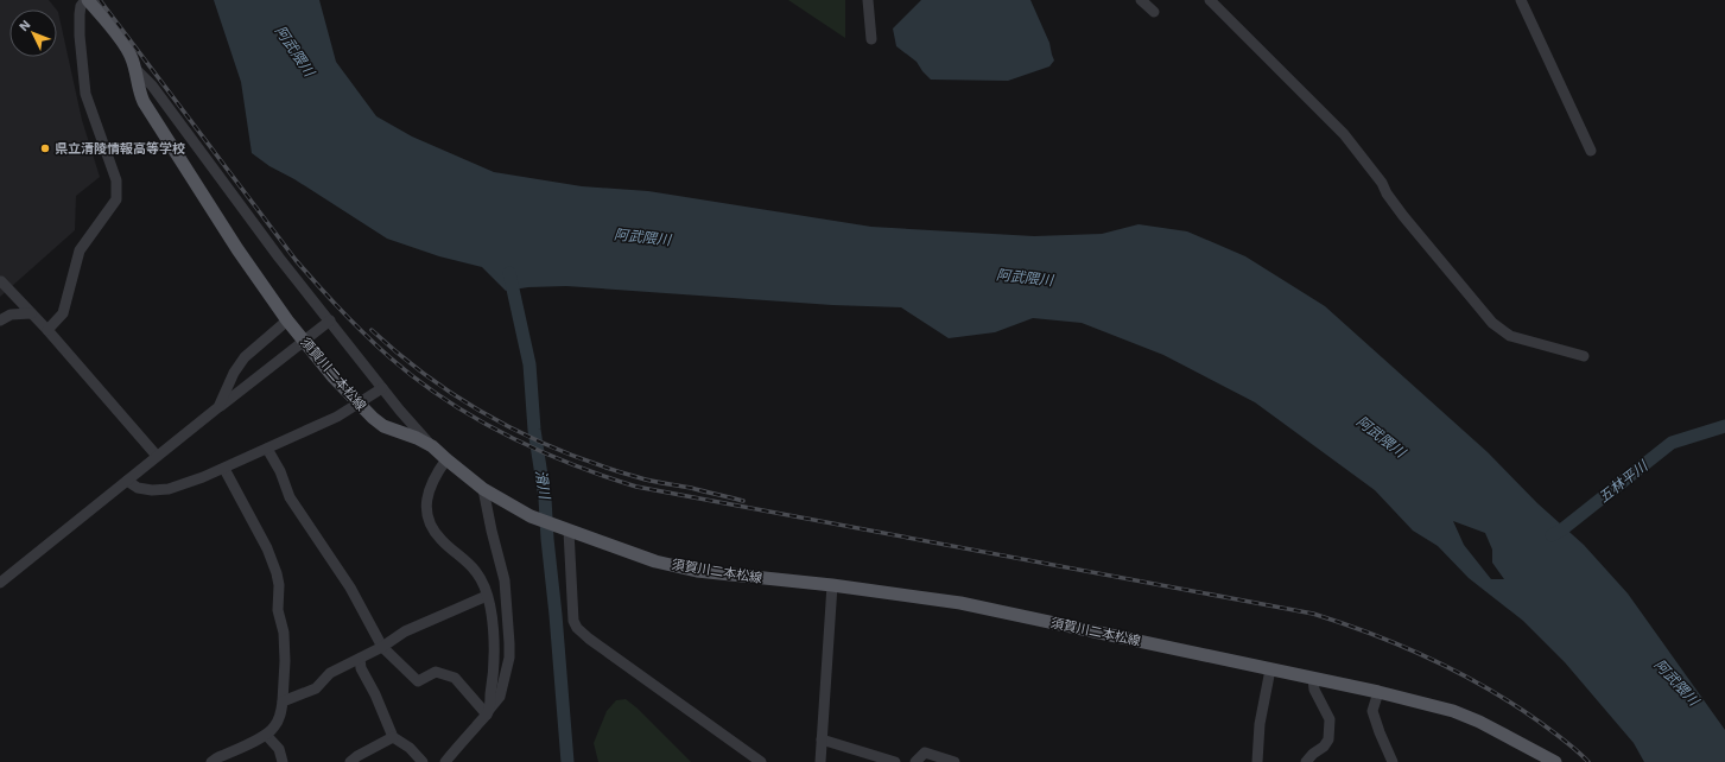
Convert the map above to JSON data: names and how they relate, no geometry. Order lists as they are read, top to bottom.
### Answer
{
  "streets": {
    "main road": ["須賀川二本松線"]
  },
  "water": ["阿武隈川", "五林平川", "滑川"],
  "places": ["県立清陵情報高等学校"],
  "north": "top left"
}
